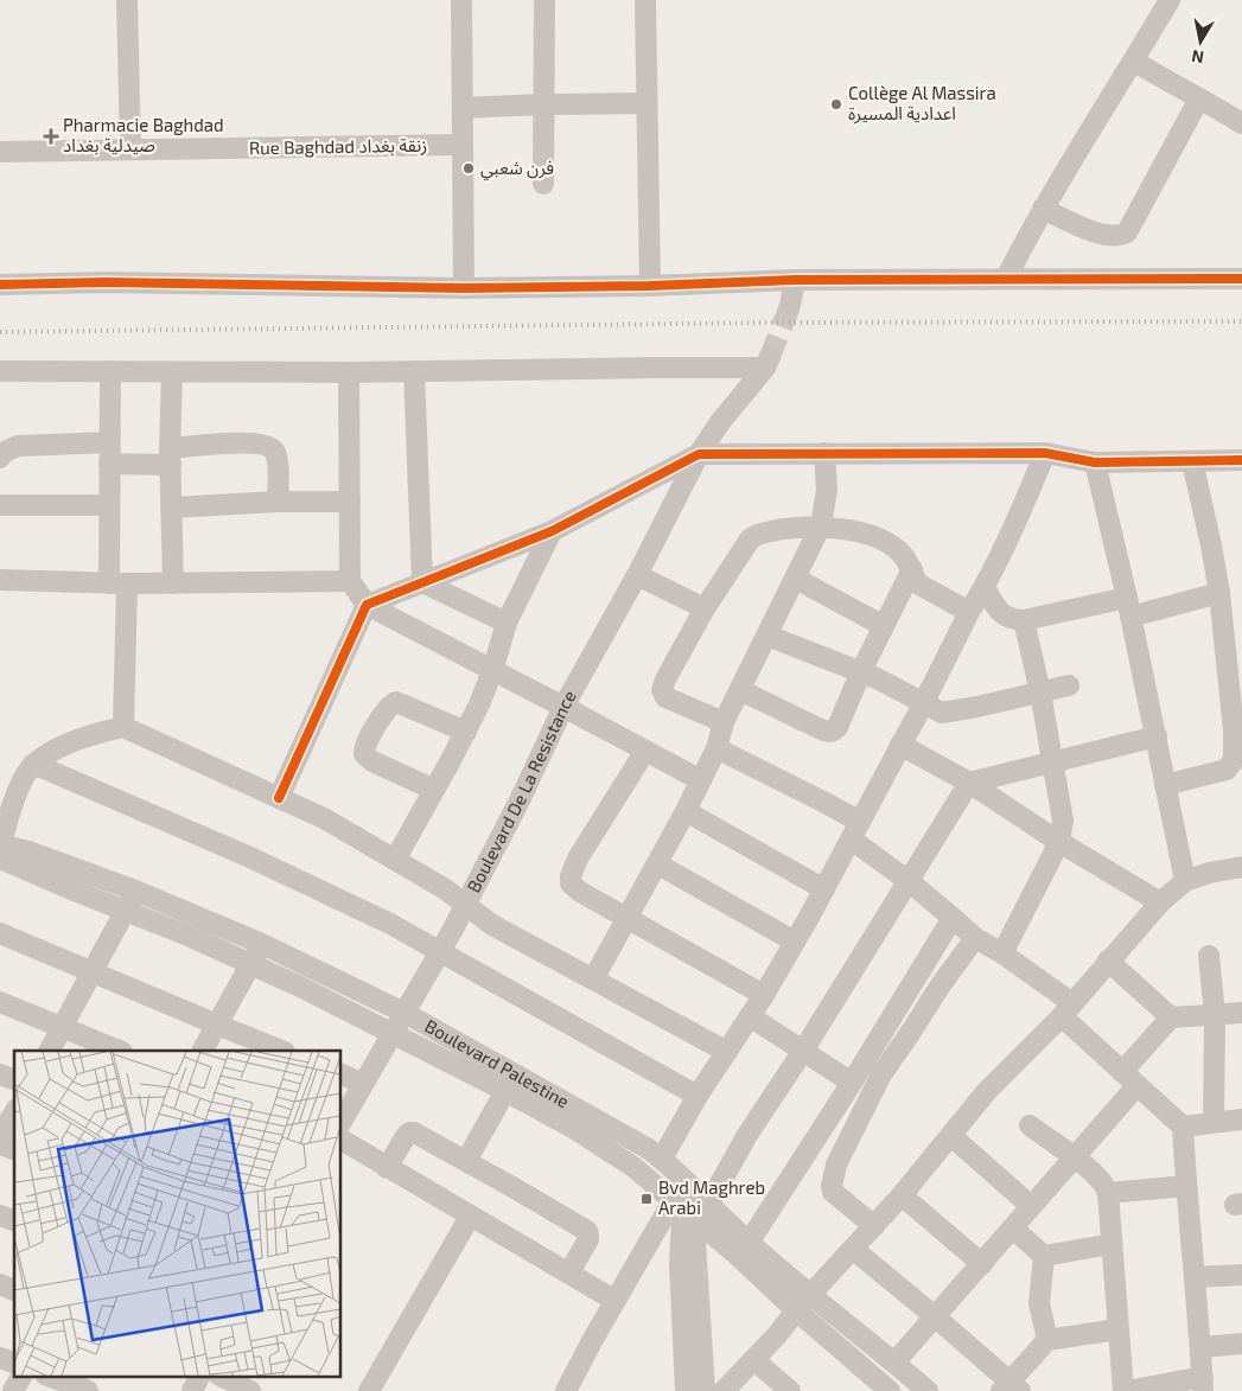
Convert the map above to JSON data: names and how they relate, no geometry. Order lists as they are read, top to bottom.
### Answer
{
  "streets": {
    "street": ["Rue Baghdad زنقة بغداد", "Boulevard De La Resistance", "Boulevard Palestine"]
  },
  "crossings": [
    ["Boulevard De La Resistance", "Boulevard Palestine"]
  ],
  "places": {
    "other": ["Collège Al Massira اعدادية المسيرة", "فرن شعبي"],
    "health": ["Pharmacie Baghdad صيدلية بغداد"],
    "transit": ["Bvd Maghreb Arabi"]
  },
  "north": "bottom"
}
